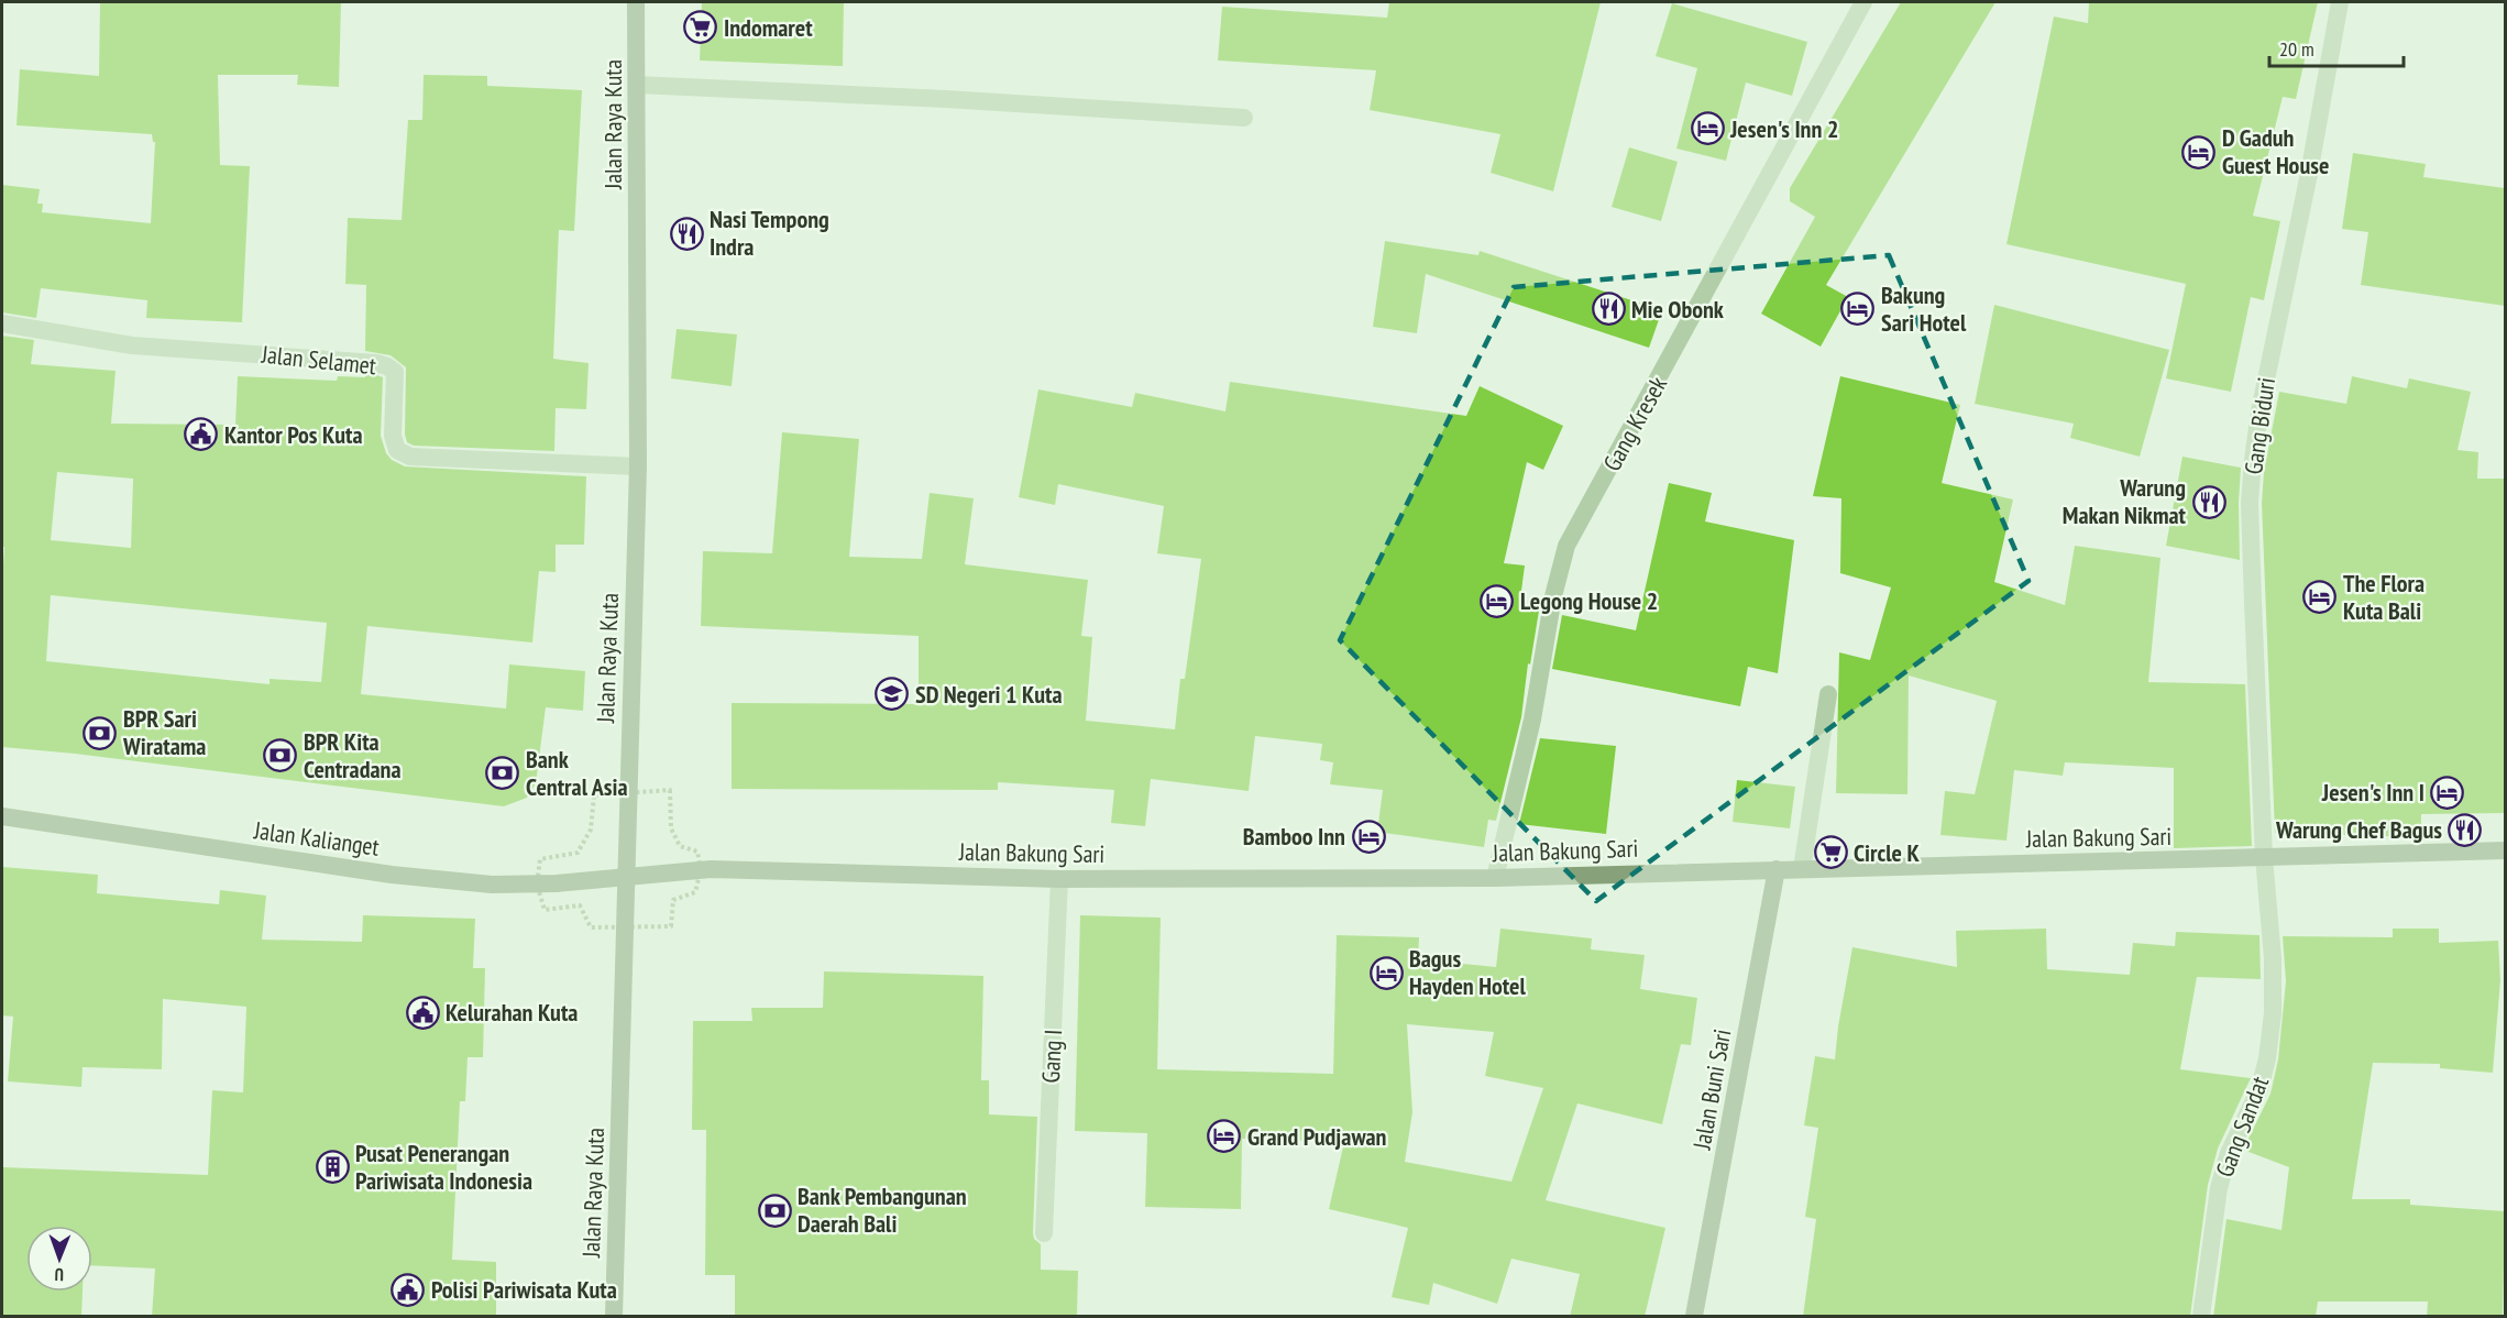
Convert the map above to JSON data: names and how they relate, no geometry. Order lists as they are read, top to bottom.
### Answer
{
  "streets": {
    "main road": [
      "Jalan Raya Kuta",
      "Jalan Bakung Sari",
      "Jalan Kalianget",
      "Jalan Buni Sari"
    ],
    "street": [
      "Jalan Selamet",
      "Gang Kresek",
      "Gang Biduri",
      "Gang I",
      "Gang Sandat"
    ]
  },
  "crossings": [
    ["Jalan Raya Kuta", "Jalan Selamet"],
    ["Jalan Raya Kuta", "Jalan Bakung Sari"],
    ["Jalan Raya Kuta", "Jalan Kalianget"],
    ["Gang Kresek", "Jalan Bakung Sari"],
    ["Gang Biduri", "Jalan Bakung Sari"],
    ["Gang Biduri", "Gang Sandat"],
    ["Jalan Bakung Sari", "Jalan Kalianget"],
    ["Jalan Bakung Sari", "Gang I"],
    ["Jalan Bakung Sari", "Jalan Buni Sari"],
    ["Jalan Bakung Sari", "Gang Sandat"]
  ],
  "places": {
    "supermarket": ["Indomaret", "Circle K"],
    "hotel": [
      "Jesen's Inn 2",
      "D Gaduh Guest House",
      "Bakung Sari Hotel",
      "The Flora Kuta Bali",
      "Legong House 2",
      "Jesen's Inn I",
      "Bamboo Inn",
      "Bagus Hayden Hotel",
      "Grand Pudjawan"
    ],
    "restaurant": [
      "Nasi Tempong Indra",
      "Mie Obonk",
      "Warung Makan Nikmat",
      "Warung Chef Bagus"
    ],
    "public building": ["Kantor Pos Kuta", "Kelurahan Kuta", "Polisi Pariwisata Kuta"],
    "school or university": ["SD Negeri 1 Kuta"],
    "bank": [
      "BPR Sari Wiratama",
      "BPR Kita Centradana",
      "Bank Central Asia",
      "Bank Pembangunan Daerah Bali"
    ],
    "building": ["Pusat Penerangan Pariwisata Indonesia"]
  },
  "scale_bar": "20 m",
  "north": "bottom"
}
